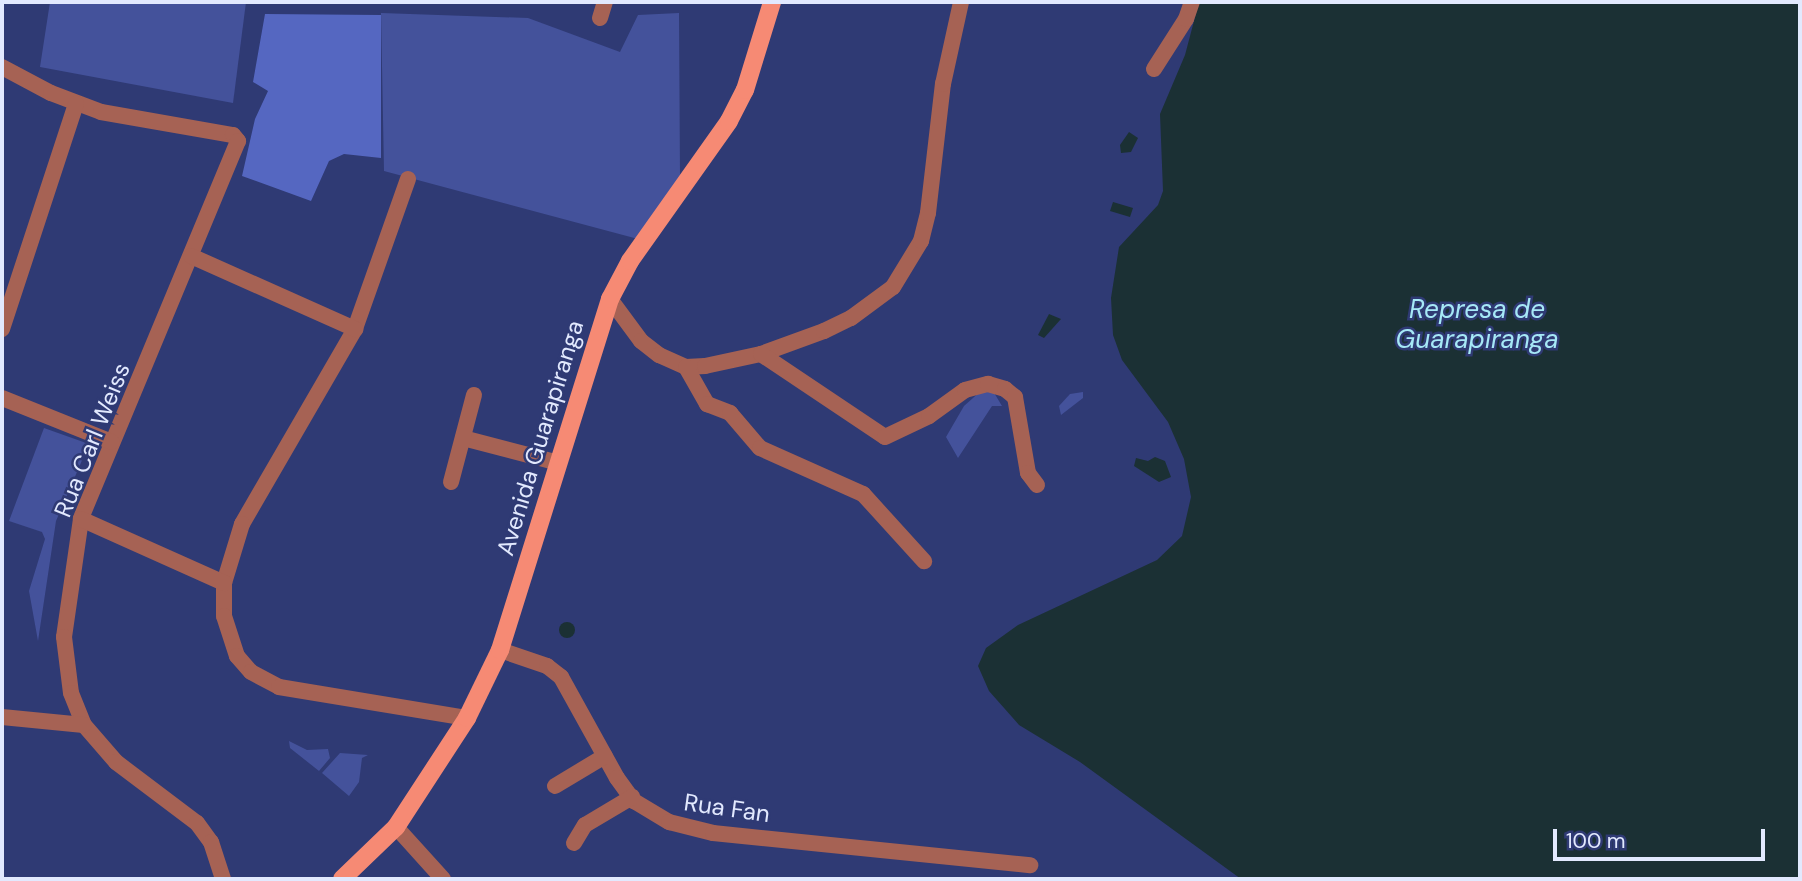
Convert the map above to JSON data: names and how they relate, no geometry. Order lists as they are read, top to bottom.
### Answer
{
  "streets": {
    "main road": ["Avenida Guarapiranga"],
    "street": ["Rua Carl Weiss", "Rua Fan"]
  },
  "crossings": [
    ["Avenida Guarapiranga", "Rua Fan"]
  ],
  "water": ["Represa de Guarapiranga"],
  "scale_bar": "100 m"
}
